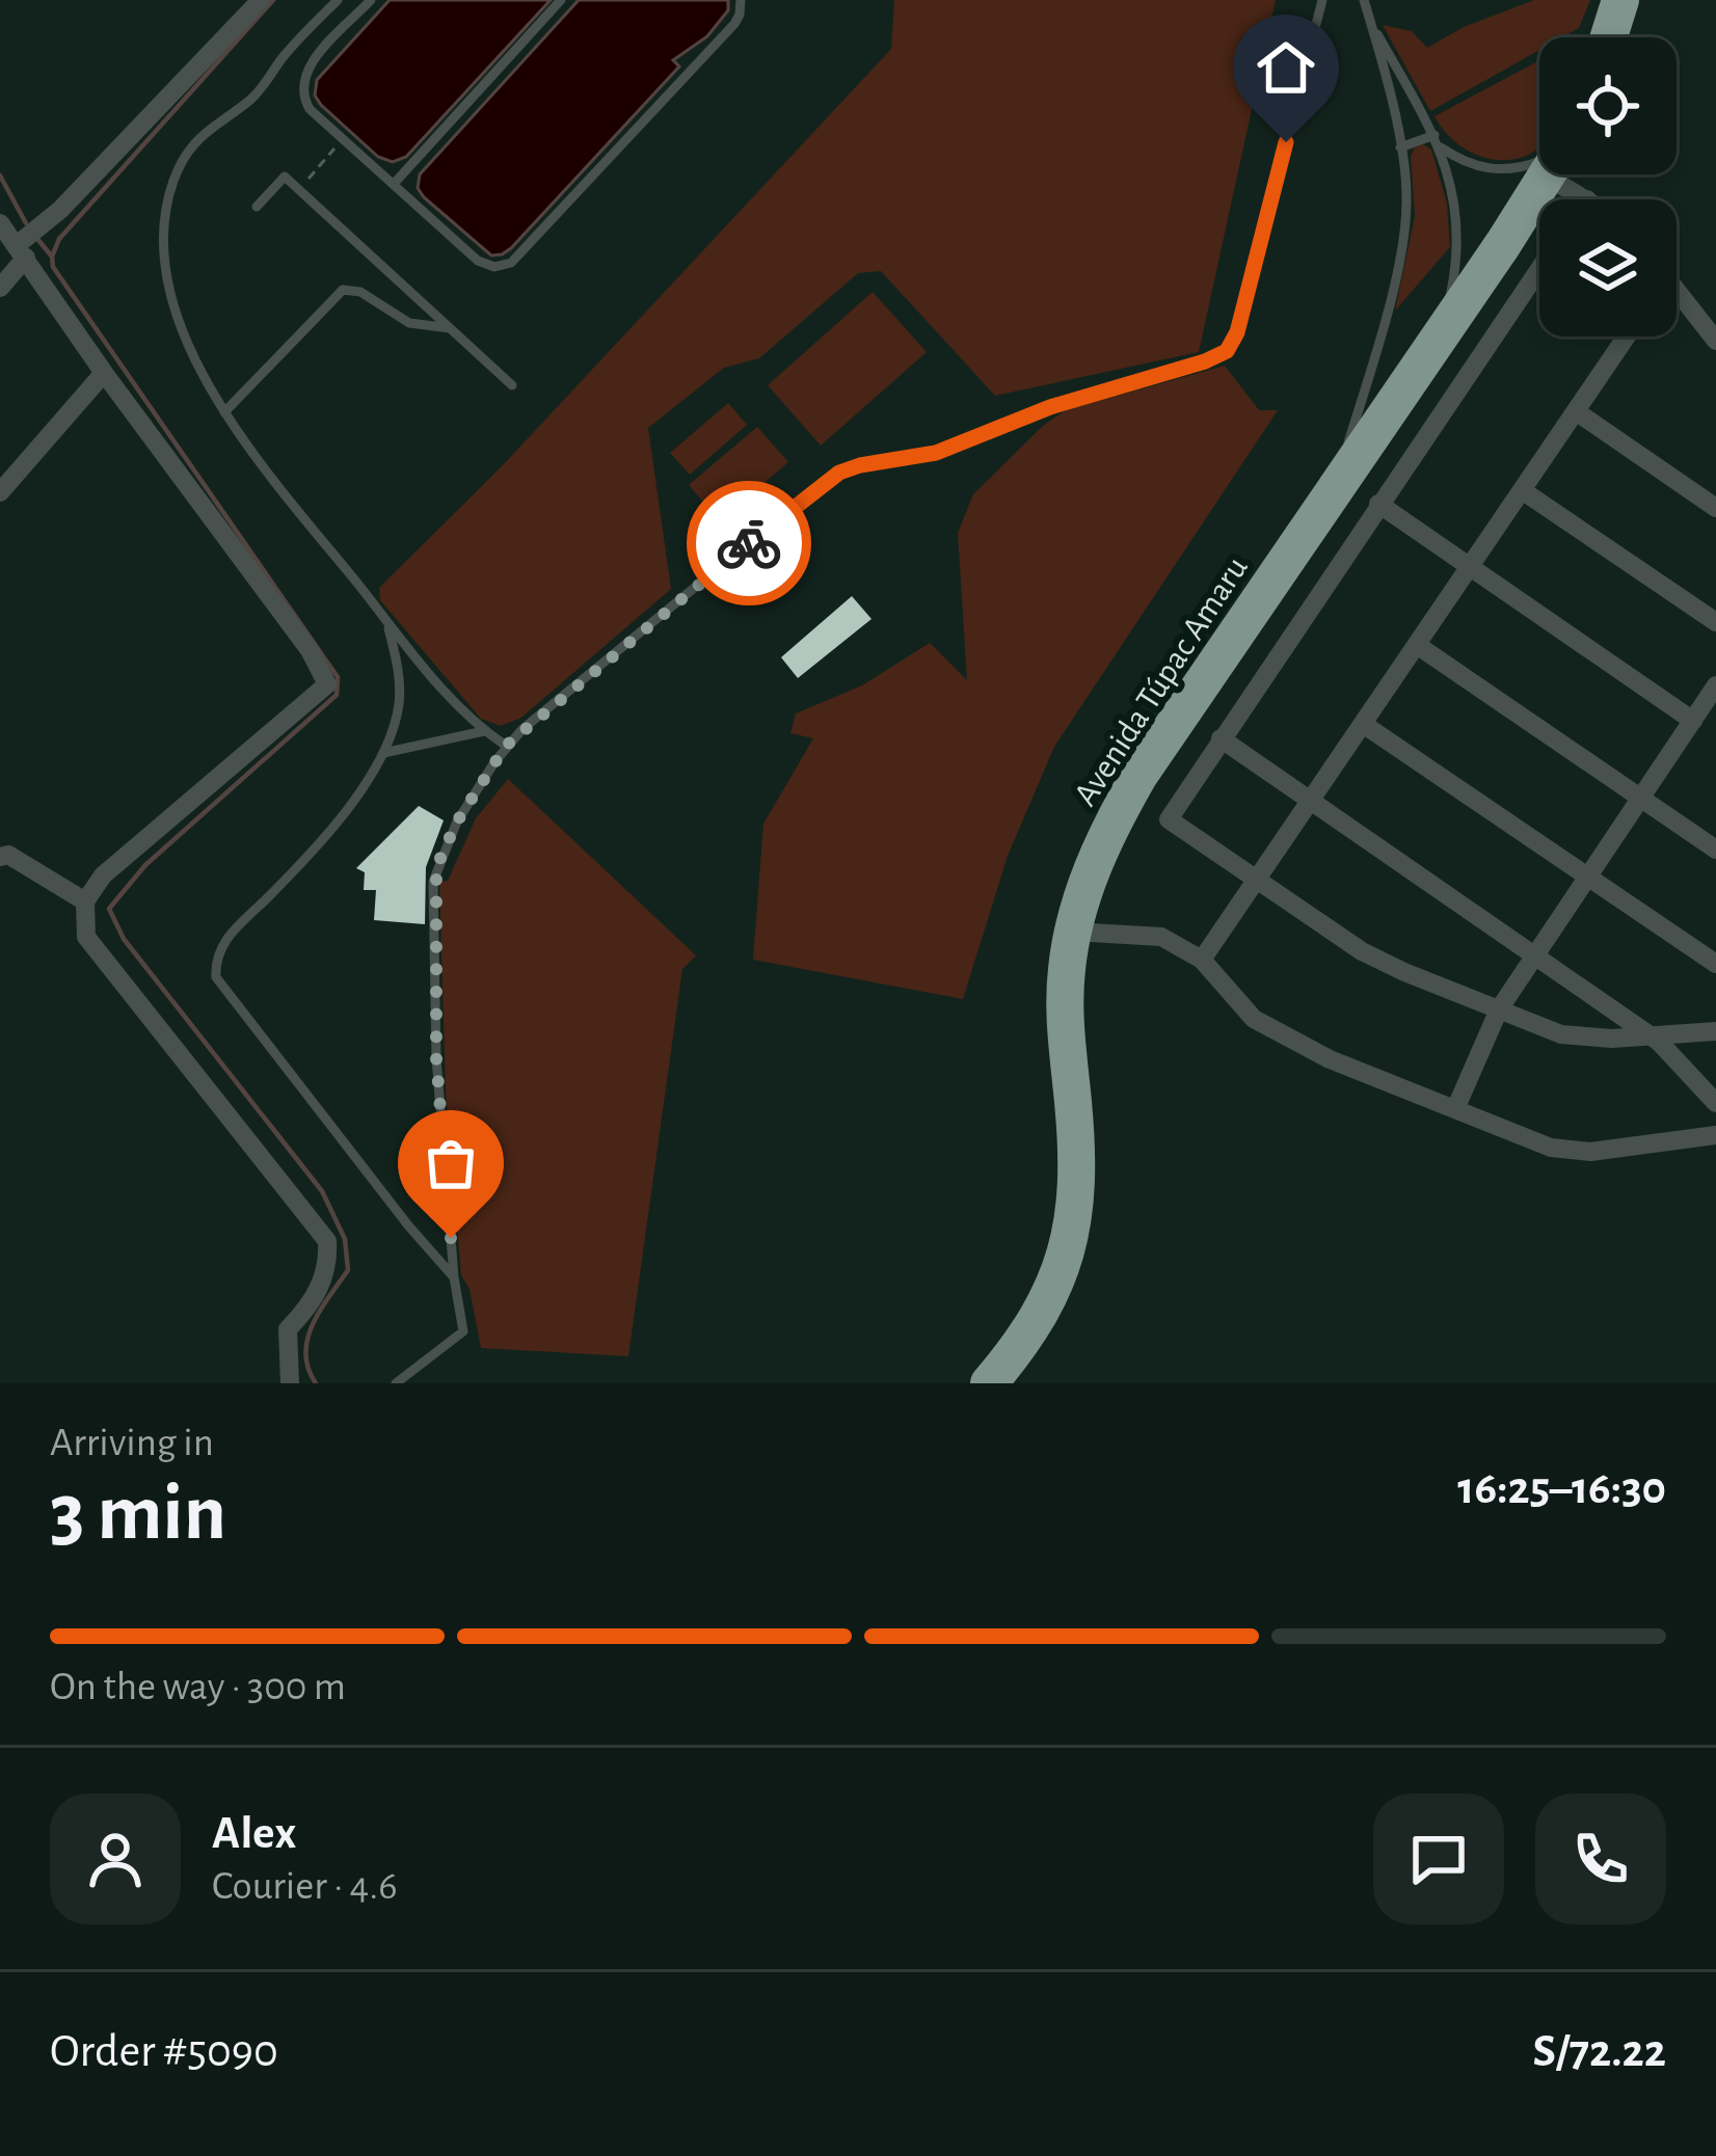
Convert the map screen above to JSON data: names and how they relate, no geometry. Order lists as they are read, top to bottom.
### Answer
{
  "streets": {
    "highway": ["Avenida Túpac Amaru"]
  },
  "page": {
    "heading": ["3 min", "Arriving in", "16:25–16:30"],
    "panel": [
      "Alex",
      "Courier · 4.6",
      "Order #5090",
      "S/72.22"
    ],
    "bar": "On the way · 300 m"
  }
}
